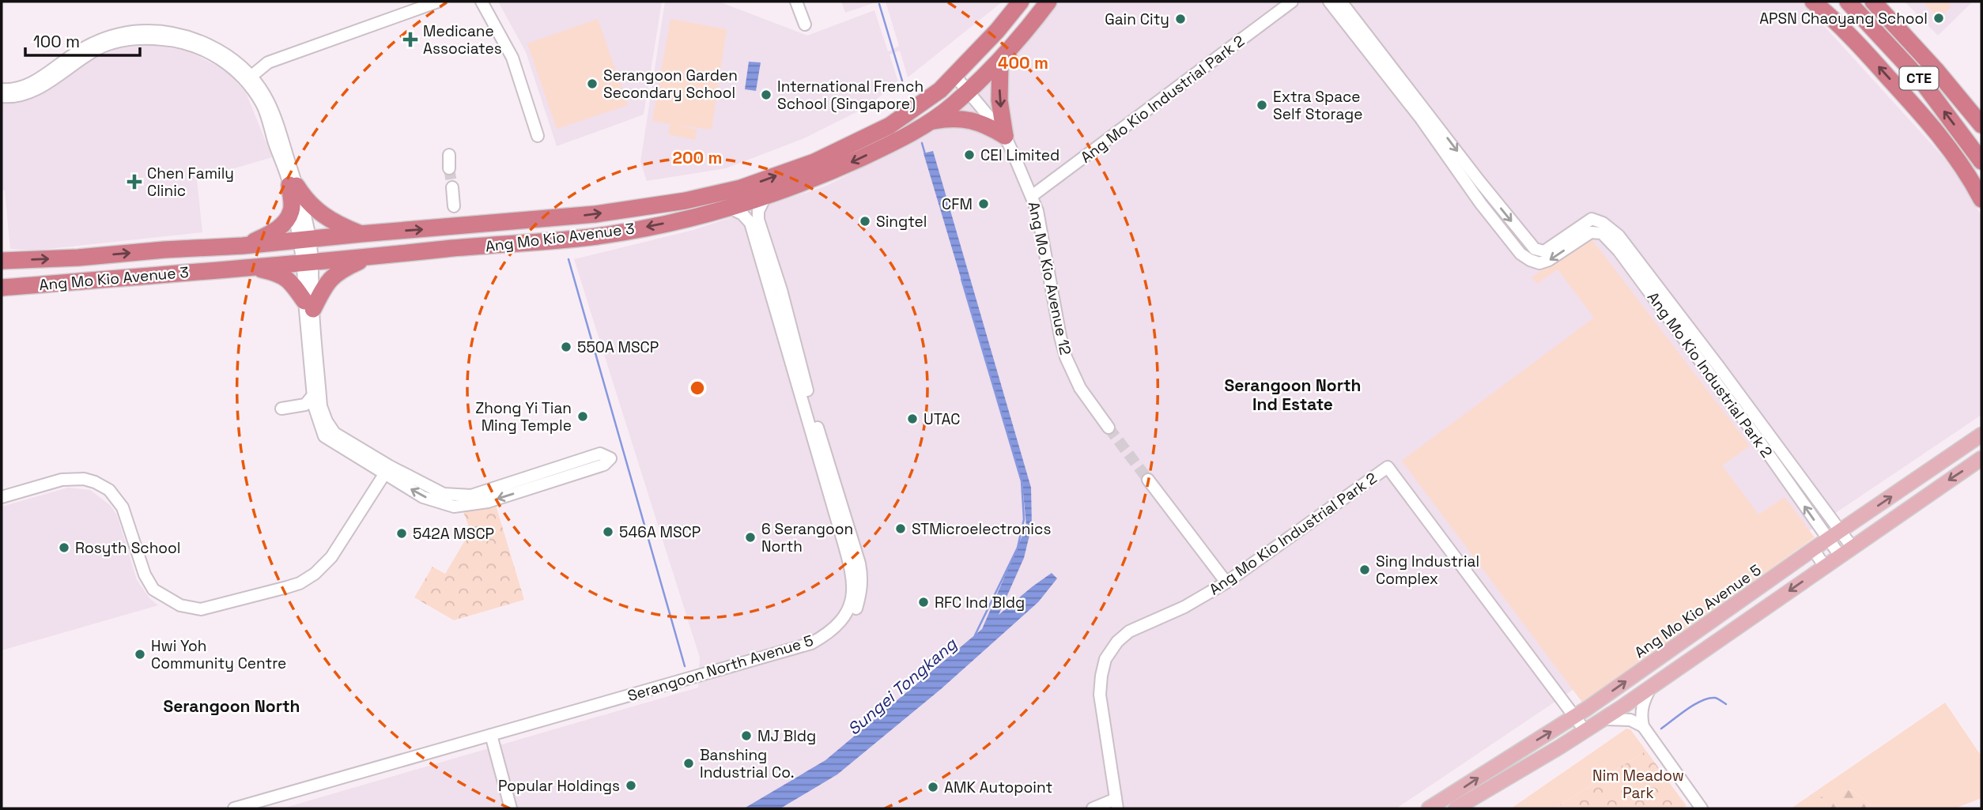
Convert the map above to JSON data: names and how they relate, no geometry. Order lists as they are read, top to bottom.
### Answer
{
  "streets": {
    "highway": ["CTE", "Ang Mo Kio Avenue 3"],
    "main road": ["Ang Mo Kio Avenue 5"],
    "street": ["Ang Mo Kio Industrial Park 2", "Ang Mo Kio Avenue 12", "Serangoon North Avenue 5"]
  },
  "crossings": [
    ["Ang Mo Kio Industrial Park 2", "Ang Mo Kio Avenue 12"],
    ["Ang Mo Kio Industrial Park 2", "Ang Mo Kio Avenue 5"],
    ["Ang Mo Kio Avenue 3", "Ang Mo Kio Avenue 12"],
    ["Ang Mo Kio Avenue 3", "Serangoon North Avenue 5"]
  ],
  "districts": ["Serangoon North Ind Estate", "Serangoon North"],
  "water": ["Sungei Tongkang"],
  "parks": ["Nim Meadow Park"],
  "places": {
    "other": [
      "APSN Chaoyang School",
      "Gain City",
      "Serangoon Garden Secondary School",
      "International French School (Singapore)",
      "Extra Space Self Storage",
      "CEI Limited",
      "CFM",
      "Singtel",
      "550A MSCP",
      "Zhong Yi Tian Ming Temple",
      "UTAC",
      "STMicroelectronics",
      "546A MSCP",
      "542A MSCP",
      "6 Serangoon North",
      "Rosyth School",
      "Sing Industrial Complex",
      "RFC Ind Bldg",
      "Hwi Yoh Community Centre",
      "MJ Bldg",
      "Banshing Industrial Co.",
      "Popular Holdings",
      "AMK Autopoint"
    ],
    "health": ["Medicane Associates", "Chen Family Clinic"]
  },
  "scale_bar": "100 m",
  "rings": ["400 m", "200 m"]
}
